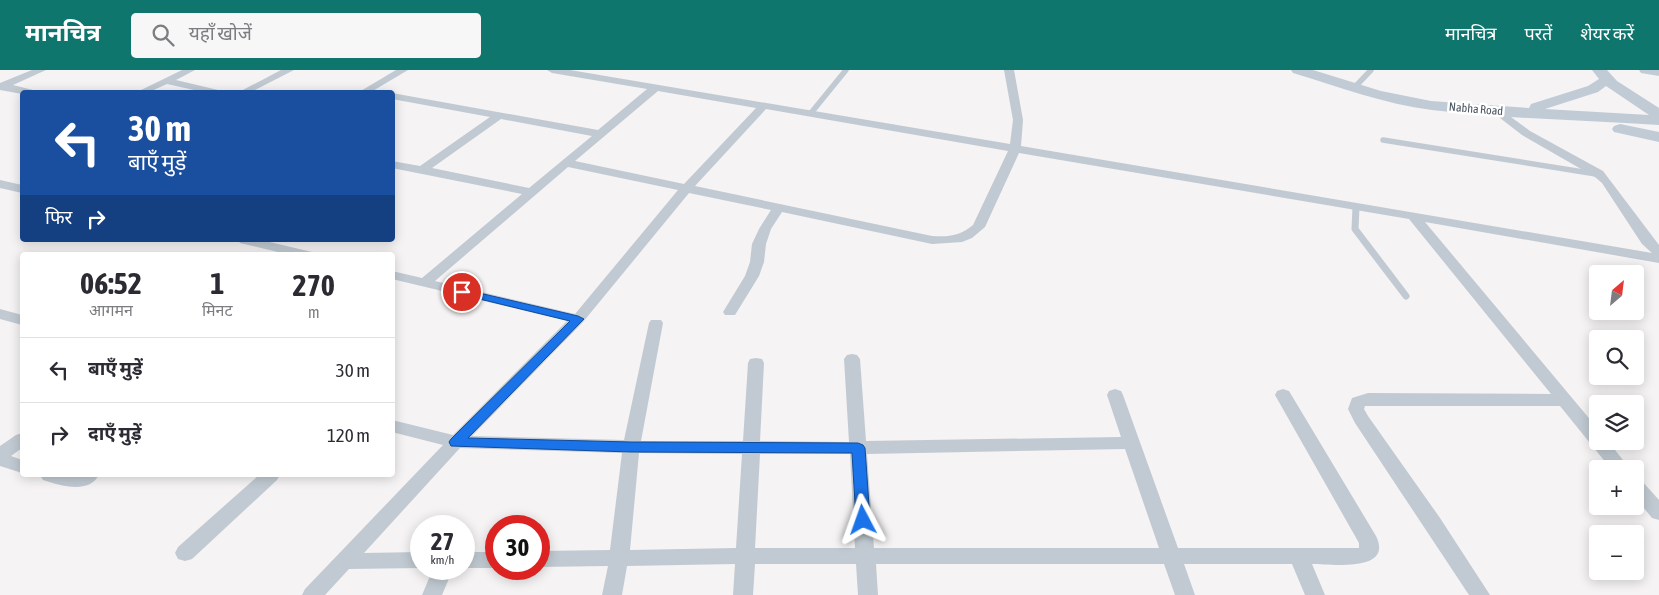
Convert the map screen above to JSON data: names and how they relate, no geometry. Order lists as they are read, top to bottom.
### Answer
{
  "streets": {
    "main road": ["Nabha Road"]
  },
  "north": "top right",
  "page": {
    "header": "मानचित्र",
    "search": "यहाँ खोजें",
    "nav": ["मानचित्र", "परतें", "शेयर करें"],
    "turn": ["30 m", "बाएँ मुड़ें"],
    "then": "फिर",
    "eta": [
      "06:52",
      "आगमन",
      "1",
      "मिनट",
      "270",
      "m"
    ],
    "map_buttons": ["+", "−"],
    "list": [
      {
        "name": "बाएँ मुड़ें",
        "value": "30 m"
      },
      {
        "name": "दाएँ मुड़ें",
        "value": "120 m"
      }
    ],
    "speed": "27 km/h",
    "limit": "30"
  }
}
